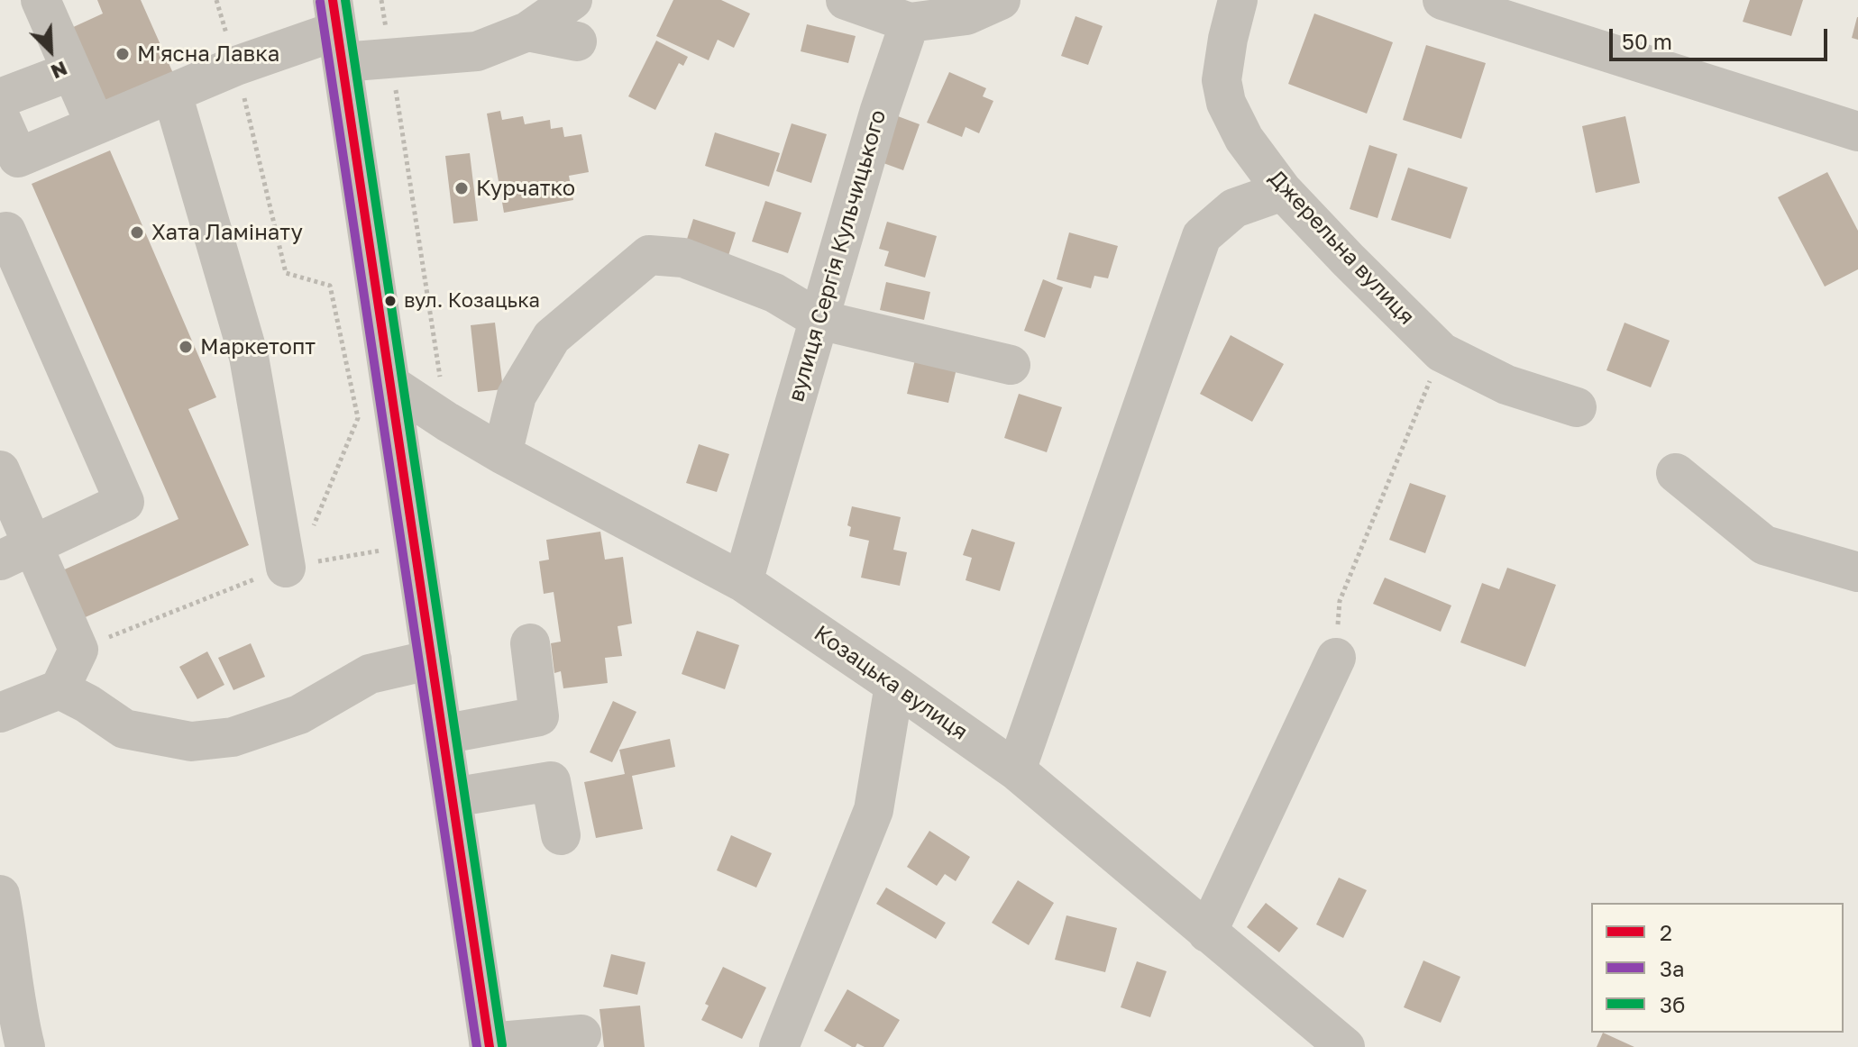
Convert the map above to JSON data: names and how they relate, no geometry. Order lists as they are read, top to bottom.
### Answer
{
  "streets": {
    "street": ["Джерельна вулиця", "вулиця Сергія Кульчицького", "Козацька вулиця"]
  },
  "crossings": [
    ["вулиця Сергія Кульчицького", "Козацька вулиця"]
  ],
  "places": [
    "М'ясна Лавка",
    "Курчатко",
    "Хата Ламінату",
    "вул. Козацька",
    "Маркетопт"
  ],
  "lines": ["transit line 2", "transit line 3б", "transit line 3а"],
  "legend": ["2", "3а", "3б"],
  "scale_bar": "50 m",
  "north": "bottom right"
}
